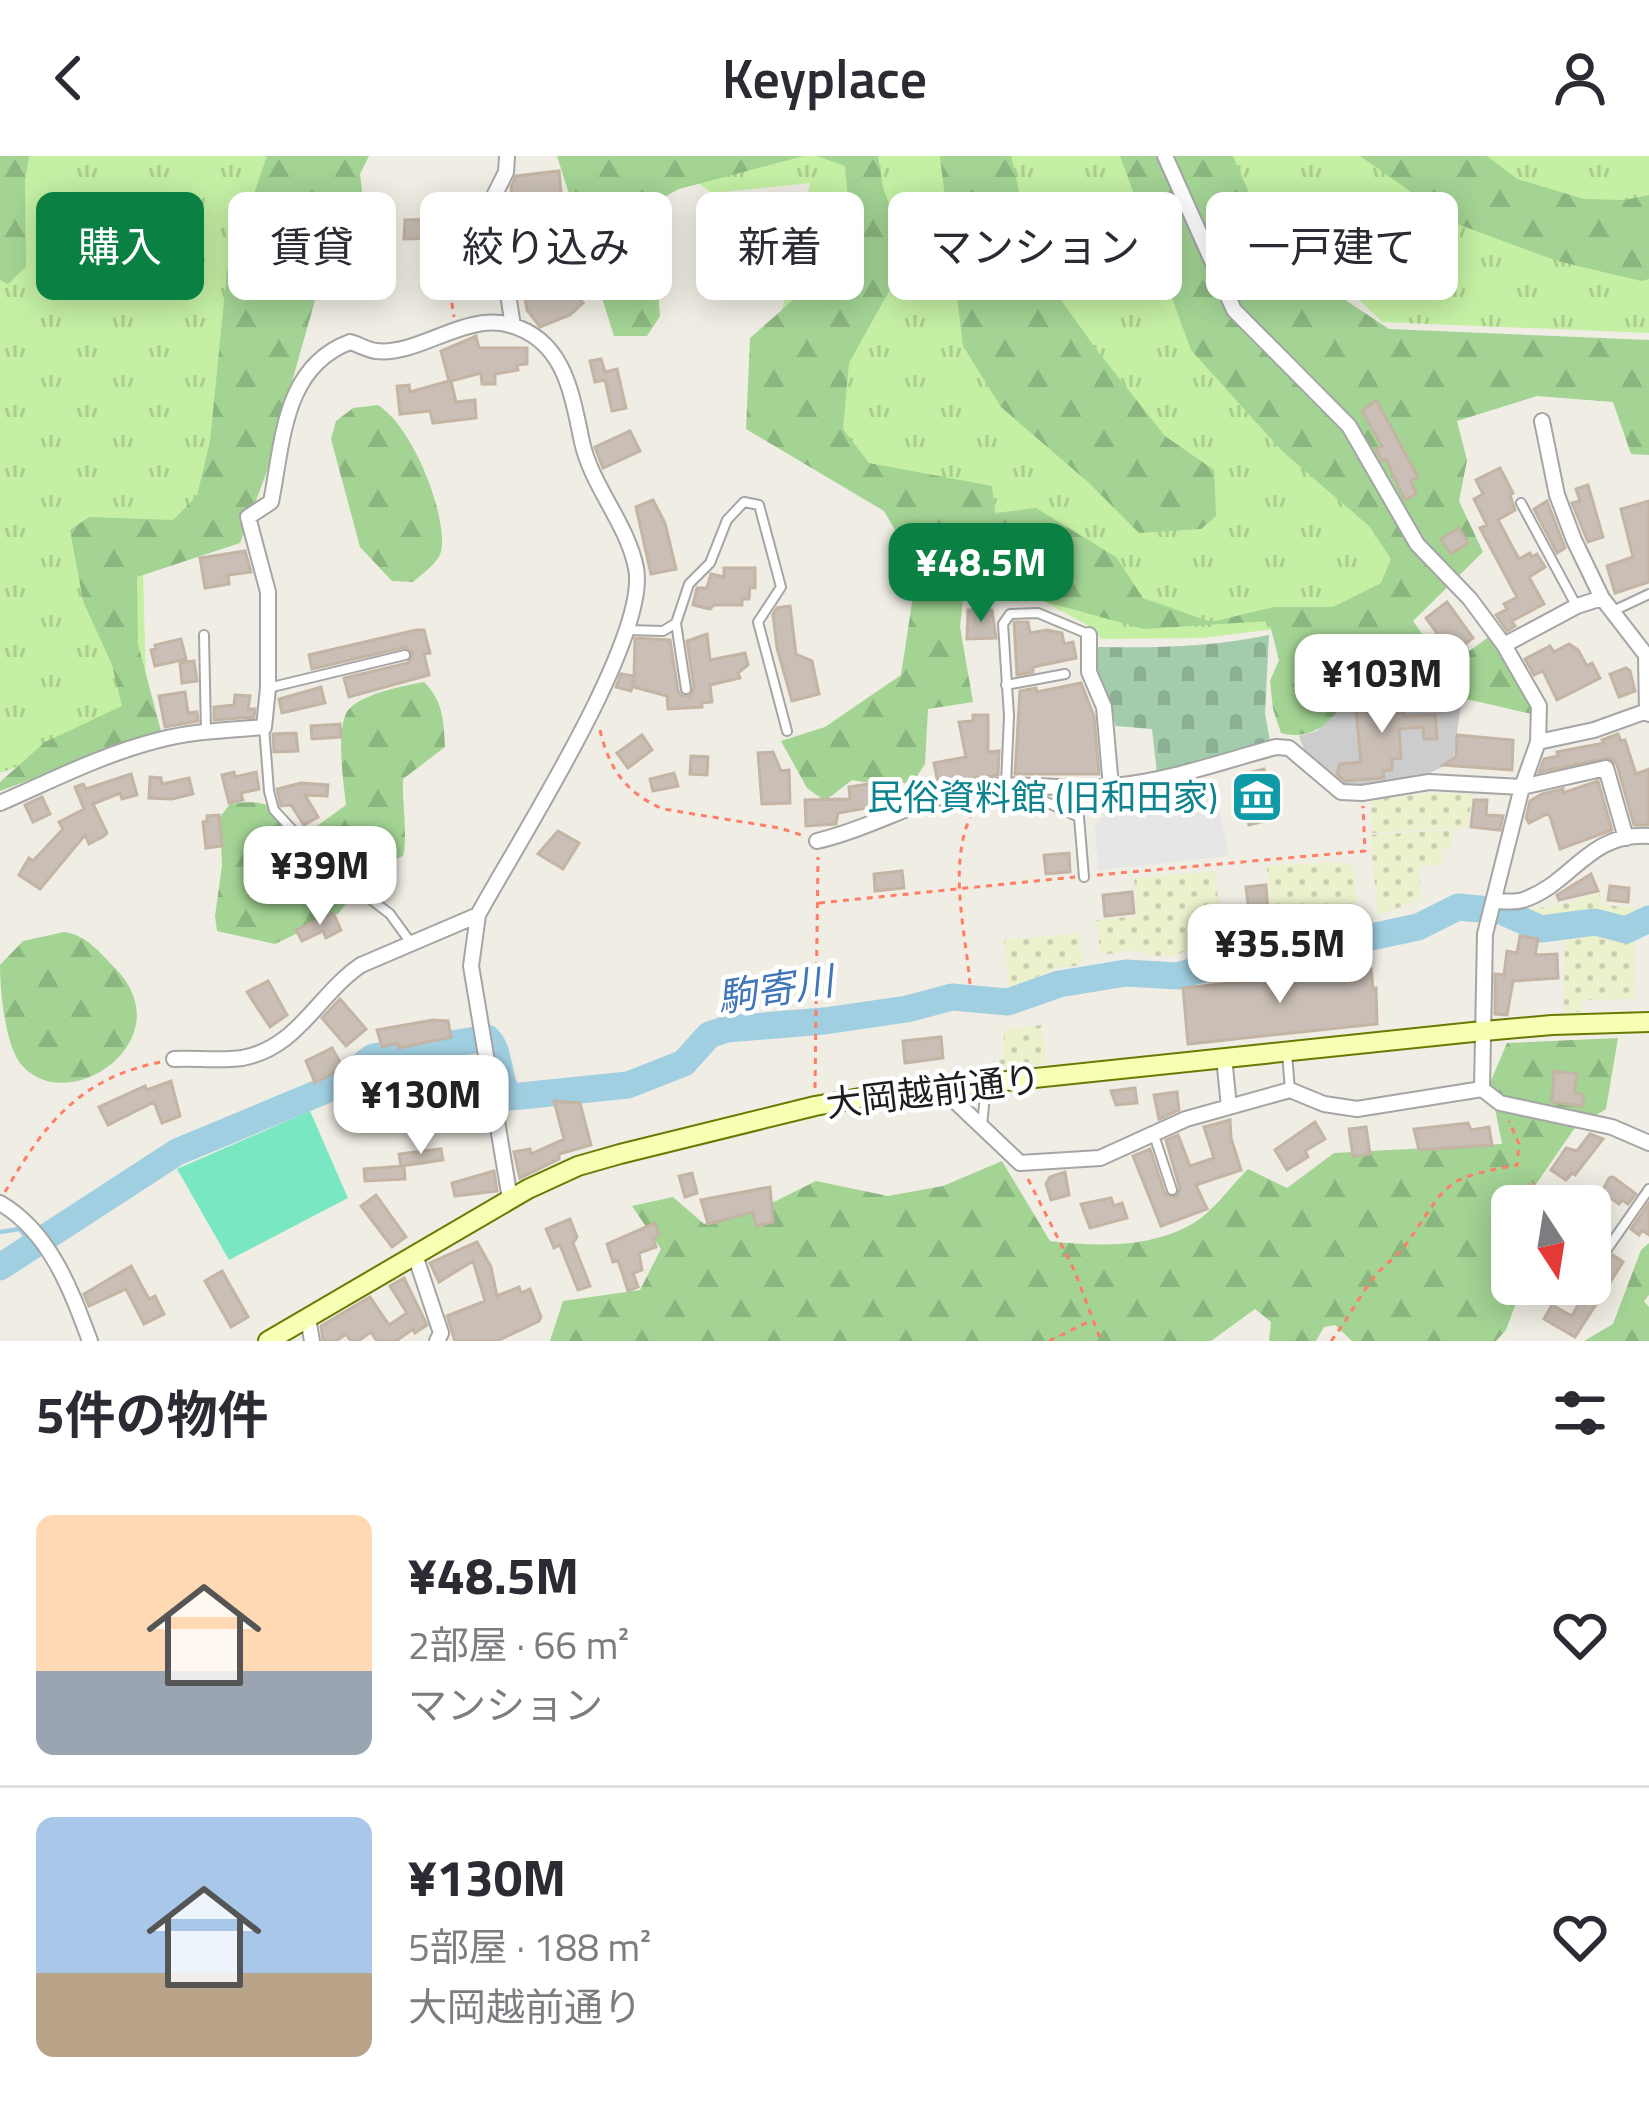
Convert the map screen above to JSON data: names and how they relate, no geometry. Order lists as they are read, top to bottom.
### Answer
{
  "streets": {
    "street": ["大岡越前通り"]
  },
  "water": ["駒寄川"],
  "places": {
    "museum": ["民俗資料館 (旧和田家)"]
  },
  "north": "bottom",
  "page": {
    "header": "Keyplace",
    "chip": [
      "購入",
      "賃貸",
      "絞り込み",
      "新着",
      "マンション",
      "一戸建て"
    ],
    "price": [
      "¥48.5M",
      "¥103M",
      "¥39M",
      "¥35.5M",
      "¥130M"
    ],
    "heading": "5件の物件",
    "list": [
      {
        "name": "¥48.5M",
        "note": "2部屋 · 66 m² · マンション"
      },
      {
        "name": "¥130M",
        "note": "5部屋 · 188 m² · 大岡越前通り"
      }
    ]
  }
}
